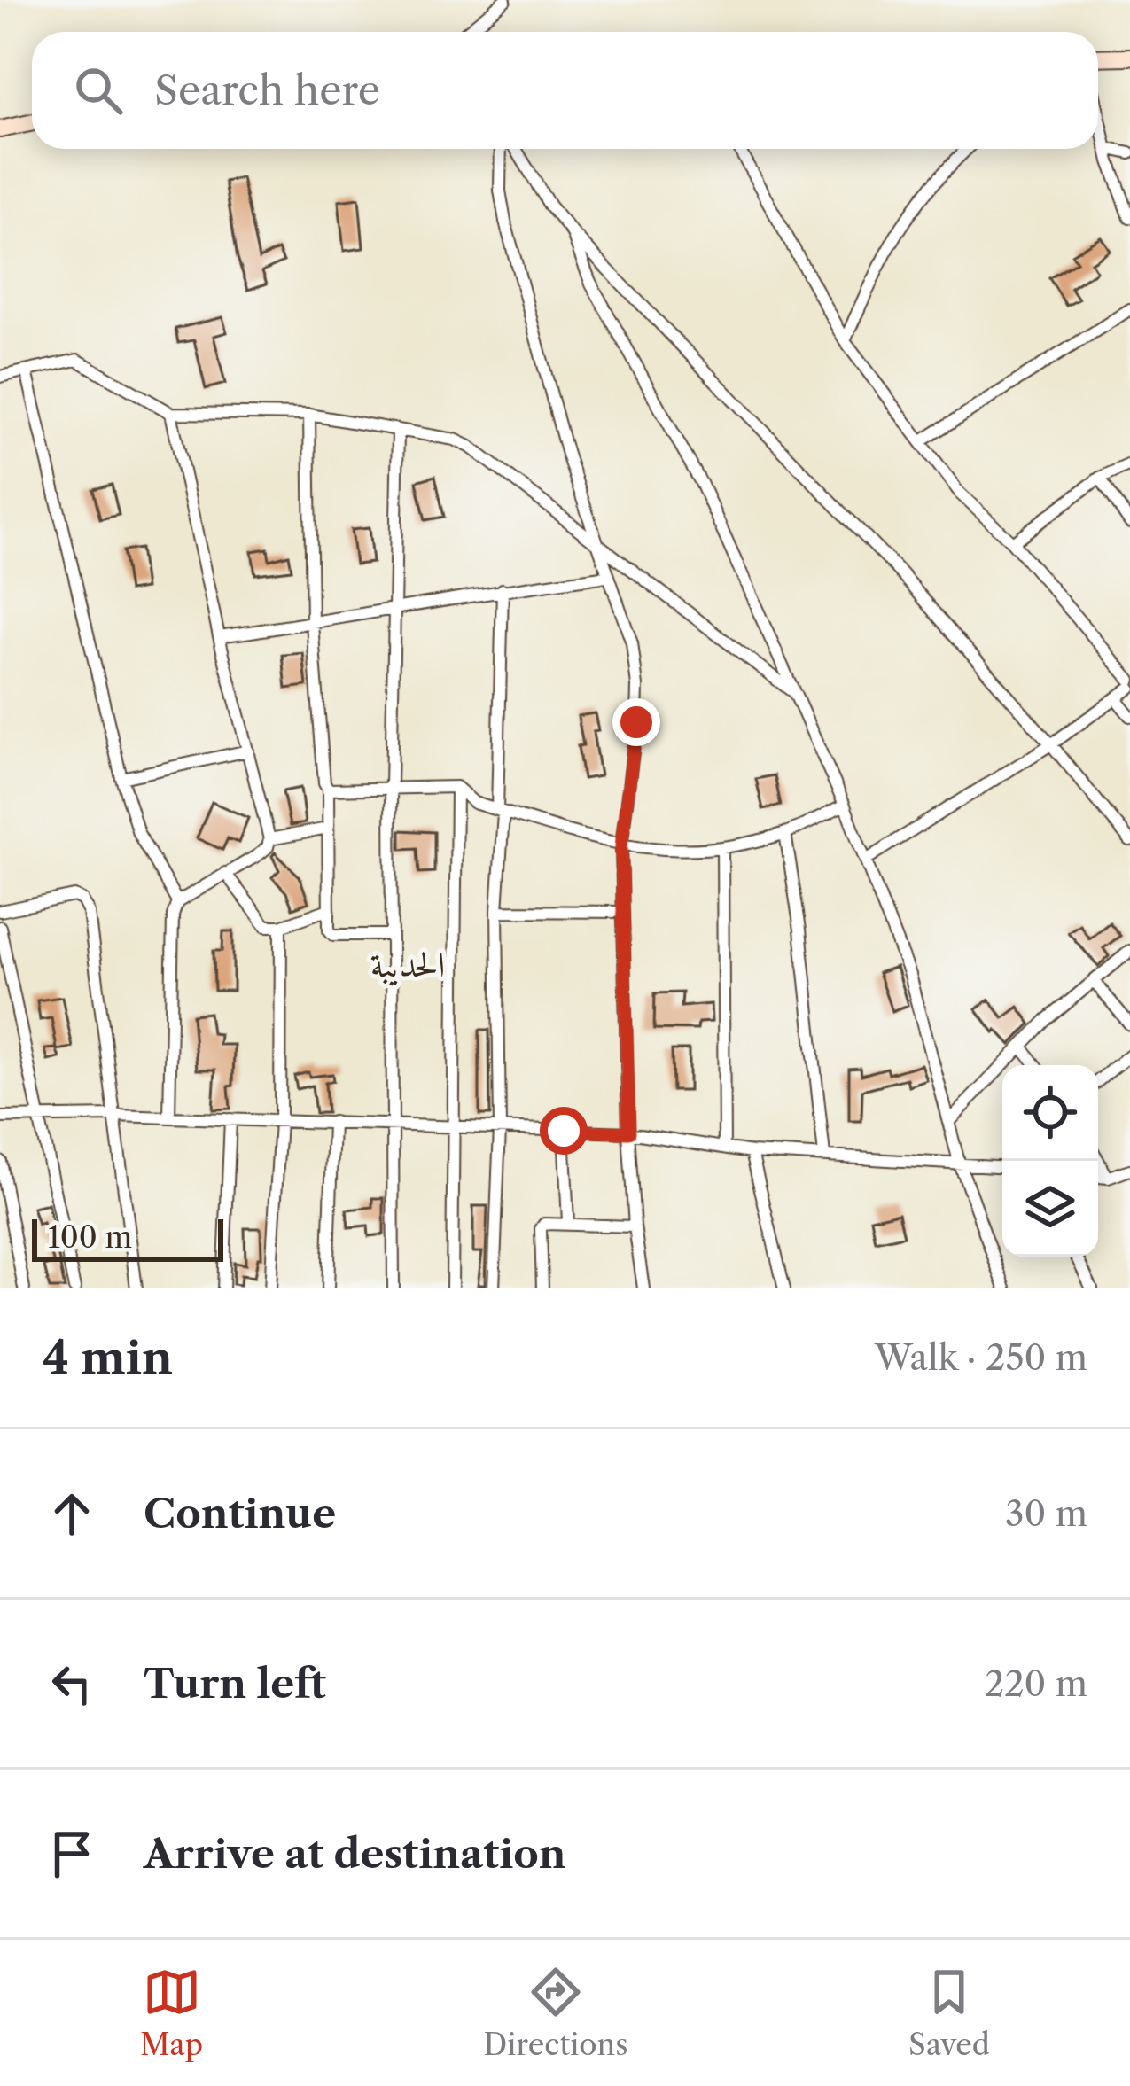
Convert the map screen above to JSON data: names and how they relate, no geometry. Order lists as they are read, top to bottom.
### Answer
{
  "districts": ["الحديبة"],
  "scale_bar": "100 m",
  "page": {
    "search": "Search here",
    "scale": "100 m",
    "heading": ["4 min", "Walk · 250 m"],
    "list": [
      ["Continue", "30 m"],
      ["Turn left", "220 m"],
      "Arrive at destination"
    ],
    "nav": ["Map", "Directions", "Saved"]
  }
}
